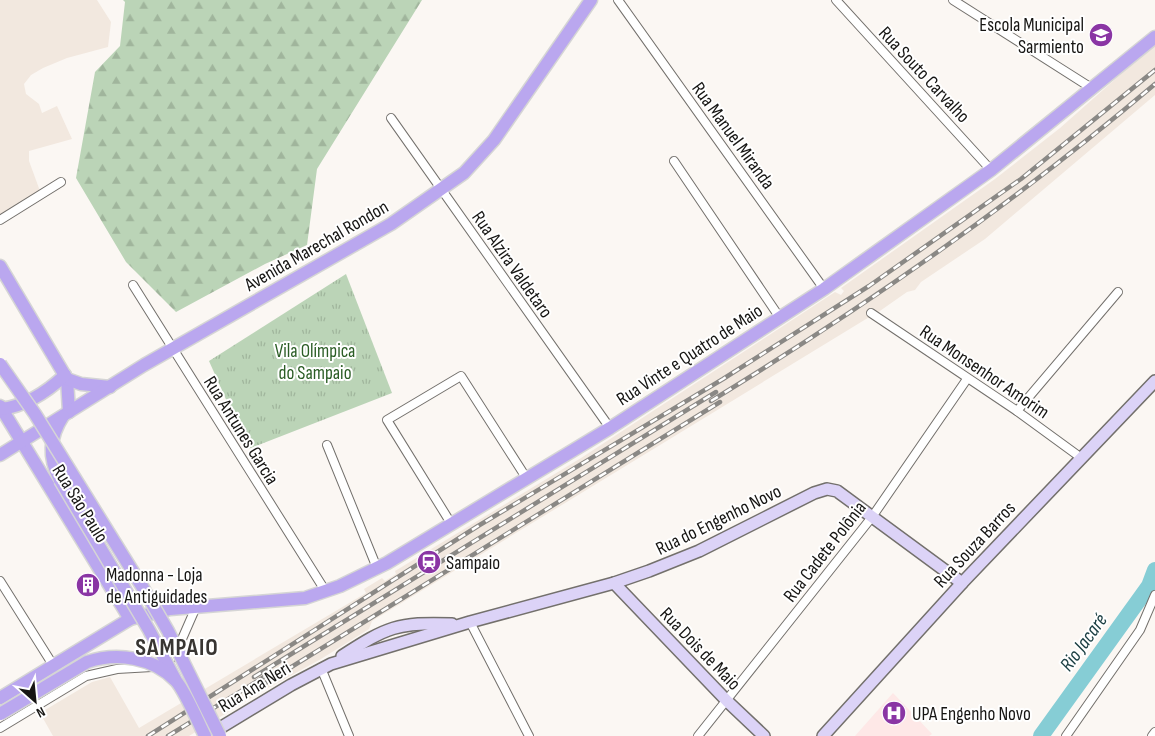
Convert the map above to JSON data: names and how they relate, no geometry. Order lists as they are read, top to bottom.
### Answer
{
  "streets": {
    "main road": [
      "Avenida Marechal Rondon",
      "Rua Vinte e Quatro de Maio",
      "Rua São Paulo",
      "Rua do Engenho Novo",
      "Rua Souza Barros",
      "Rua Dois de Maio",
      "Rua Ana Neri"
    ],
    "street": [
      "Rua Souto Carvalho",
      "Rua Manuel Miranda",
      "Rua Alzira Valdetaro",
      "Rua Monsenhor Amorim",
      "Rua Antunes Garcia",
      "Rua Cadete Polônia"
    ]
  },
  "crossings": [
    ["Rua Souto Carvalho", "Rua Vinte e Quatro de Maio"],
    ["Rua Manuel Miranda", "Rua Vinte e Quatro de Maio"],
    ["Avenida Marechal Rondon", "Rua Alzira Valdetaro"],
    ["Avenida Marechal Rondon", "Rua Antunes Garcia"],
    ["Avenida Marechal Rondon", "Rua São Paulo"],
    ["Rua Alzira Valdetaro", "Rua Vinte e Quatro de Maio"],
    ["Rua Vinte e Quatro de Maio", "Rua Antunes Garcia"],
    ["Rua Vinte e Quatro de Maio", "Rua São Paulo"],
    ["Rua Monsenhor Amorim", "Rua Souza Barros"],
    ["Rua Monsenhor Amorim", "Rua Cadete Polônia"],
    ["Rua do Engenho Novo", "Rua Souza Barros"],
    ["Rua do Engenho Novo", "Rua Cadete Polônia"],
    ["Rua do Engenho Novo", "Rua Dois de Maio"],
    ["Rua do Engenho Novo", "Rua Ana Neri"],
    ["Rua Cadete Polônia", "Rua Dois de Maio"]
  ],
  "districts": ["SAMPAIO"],
  "water": ["Rio Jacaré"],
  "parks": ["Vila Olímpica do Sampaio"],
  "places": {
    "school or university": ["Escola Municipal Sarmiento"],
    "station": ["Sampaio"],
    "building": ["Madonna - Loja de Antiguidades"],
    "hospital": ["UPA Engenho Novo"]
  },
  "north": "bottom right"
}
